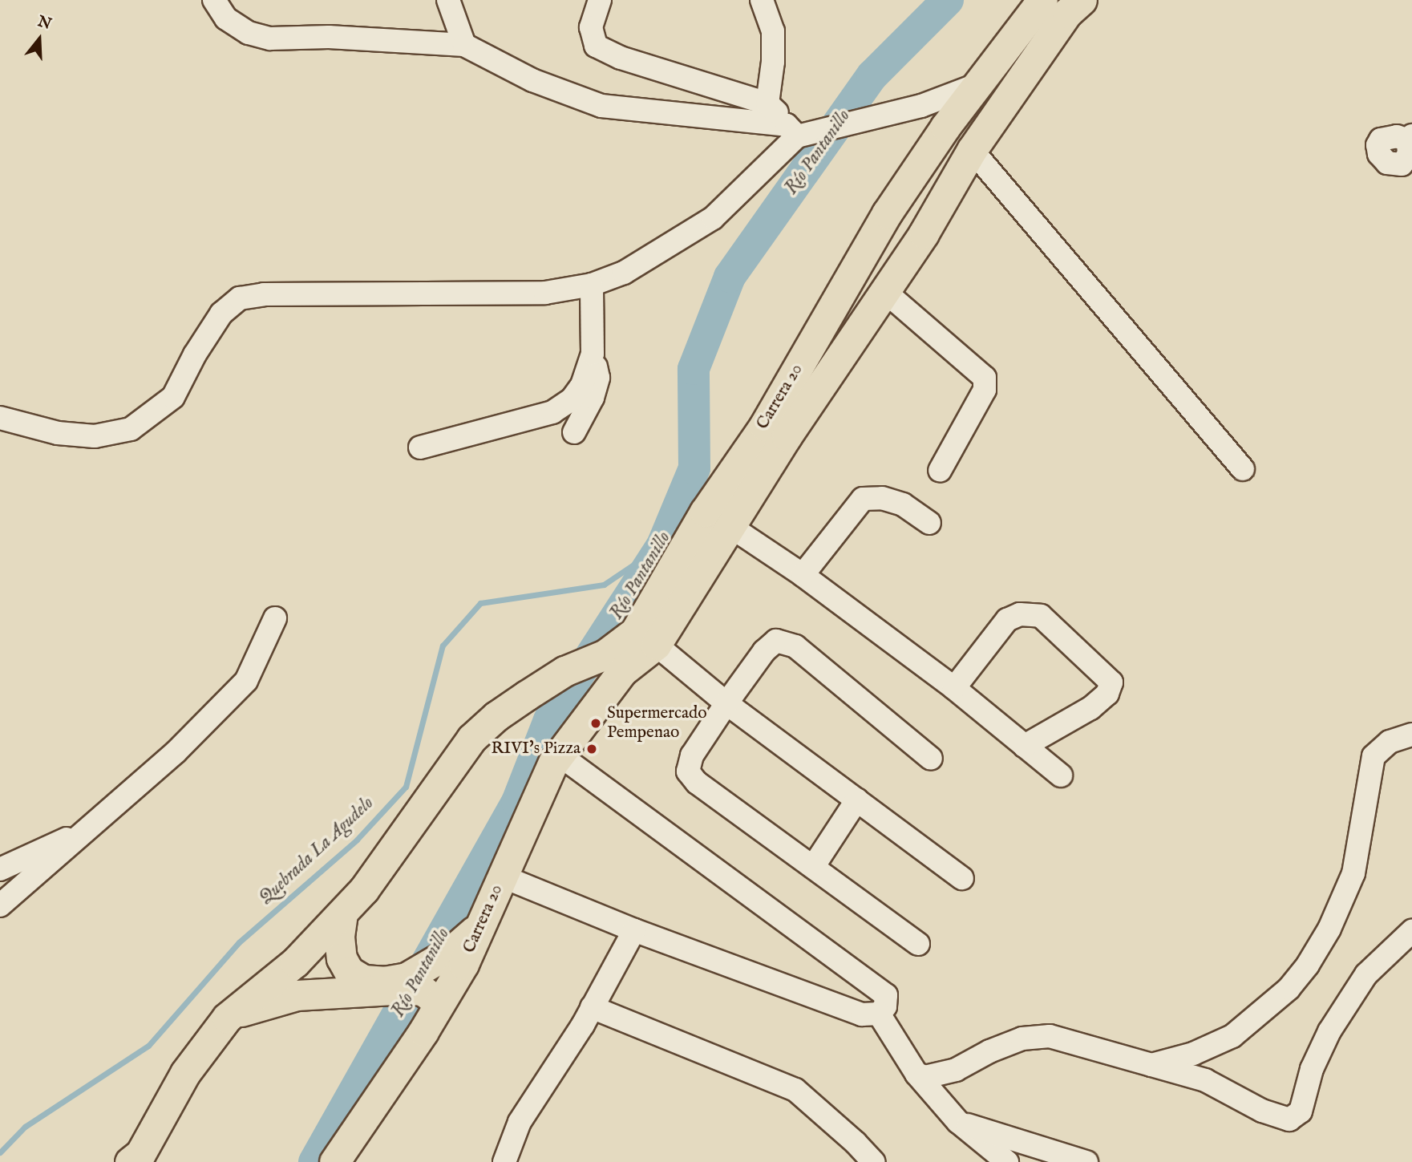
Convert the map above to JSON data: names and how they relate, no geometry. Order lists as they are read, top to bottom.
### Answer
{
  "streets": {
    "main road": ["Carrera 20"]
  },
  "water": ["Río Pantanillo", "Quebrada La Agudelo"],
  "places": ["Supermercado Pempenao", "RIVI's Pizza"],
  "north": "top"
}
